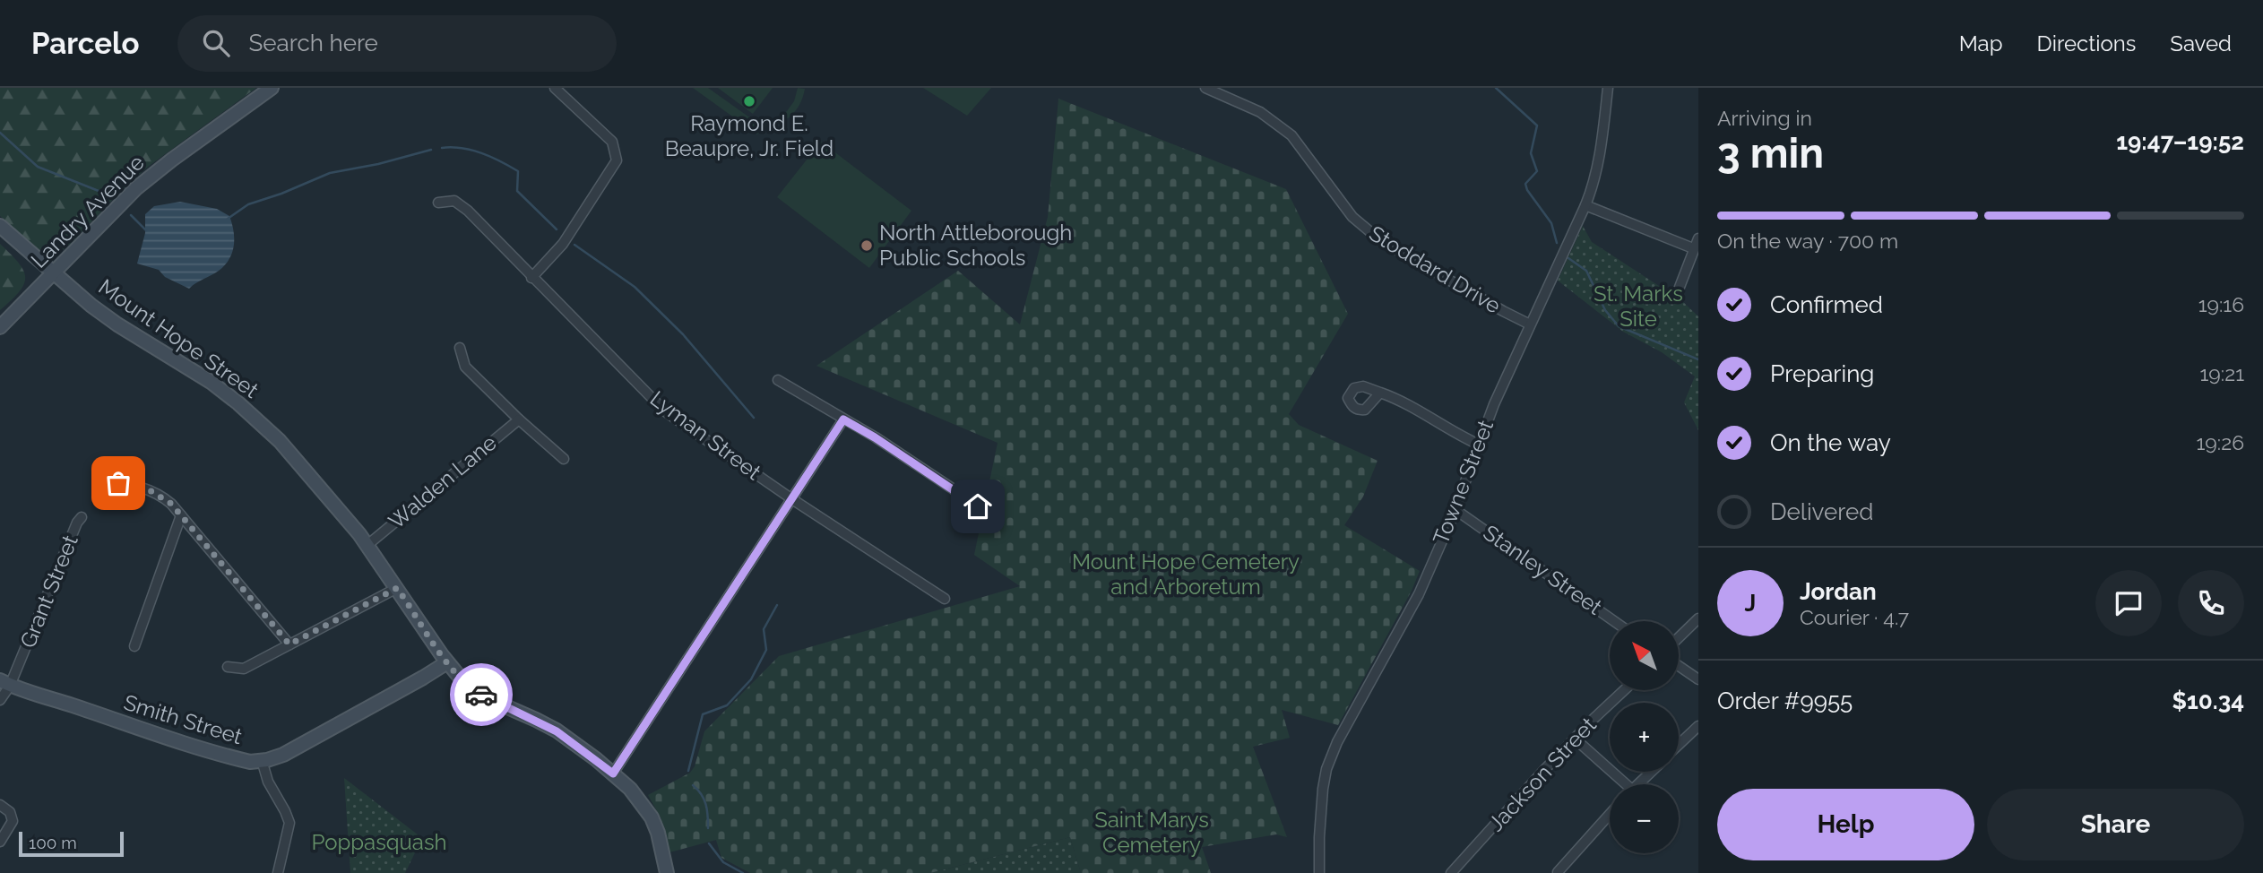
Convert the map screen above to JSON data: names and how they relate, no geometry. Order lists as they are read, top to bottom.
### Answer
{
  "streets": {
    "street": [
      "Landry Avenue",
      "Stoddard Drive",
      "Mount Hope Street",
      "Lyman Street",
      "Walden Lane",
      "Towne Street",
      "Stanley Street",
      "Grant Street",
      "Smith Street",
      "Jackson Street"
    ]
  },
  "crossings": [
    ["Landry Avenue", "Mount Hope Street"],
    ["Stoddard Drive", "Towne Street"],
    ["Mount Hope Street", "Walden Lane"],
    ["Mount Hope Street", "Smith Street"],
    ["Towne Street", "Stanley Street"],
    ["Grant Street", "Smith Street"]
  ],
  "parks": [
    "St. Marks Site",
    "Mount Hope Cemetery and Arboretum",
    "Saint Marys Cemetery",
    "Poppasquash"
  ],
  "places": ["Raymond E. Beaupre, Jr. Field", "North Attleborough Public Schools"],
  "scale_bar": "100 m",
  "north": "top left",
  "page": {
    "header": "Parcelo",
    "search": "Search here",
    "nav": ["Map", "Directions", "Saved"],
    "heading": ["3 min", "Arriving in", "19:47–19:52"],
    "panel": [
      "Jordan",
      "Courier · 4.7",
      "Order #9955",
      "$10.34"
    ],
    "bar": "On the way · 700 m",
    "list": [
      ["Confirmed", "19:16"],
      ["Preparing", "19:21"],
      ["On the way", "19:26"],
      "Delivered"
    ],
    "round": "J",
    "map_buttons": ["+", "−"],
    "buttons": ["Help", "Share"],
    "scale": "100 m"
  }
}
